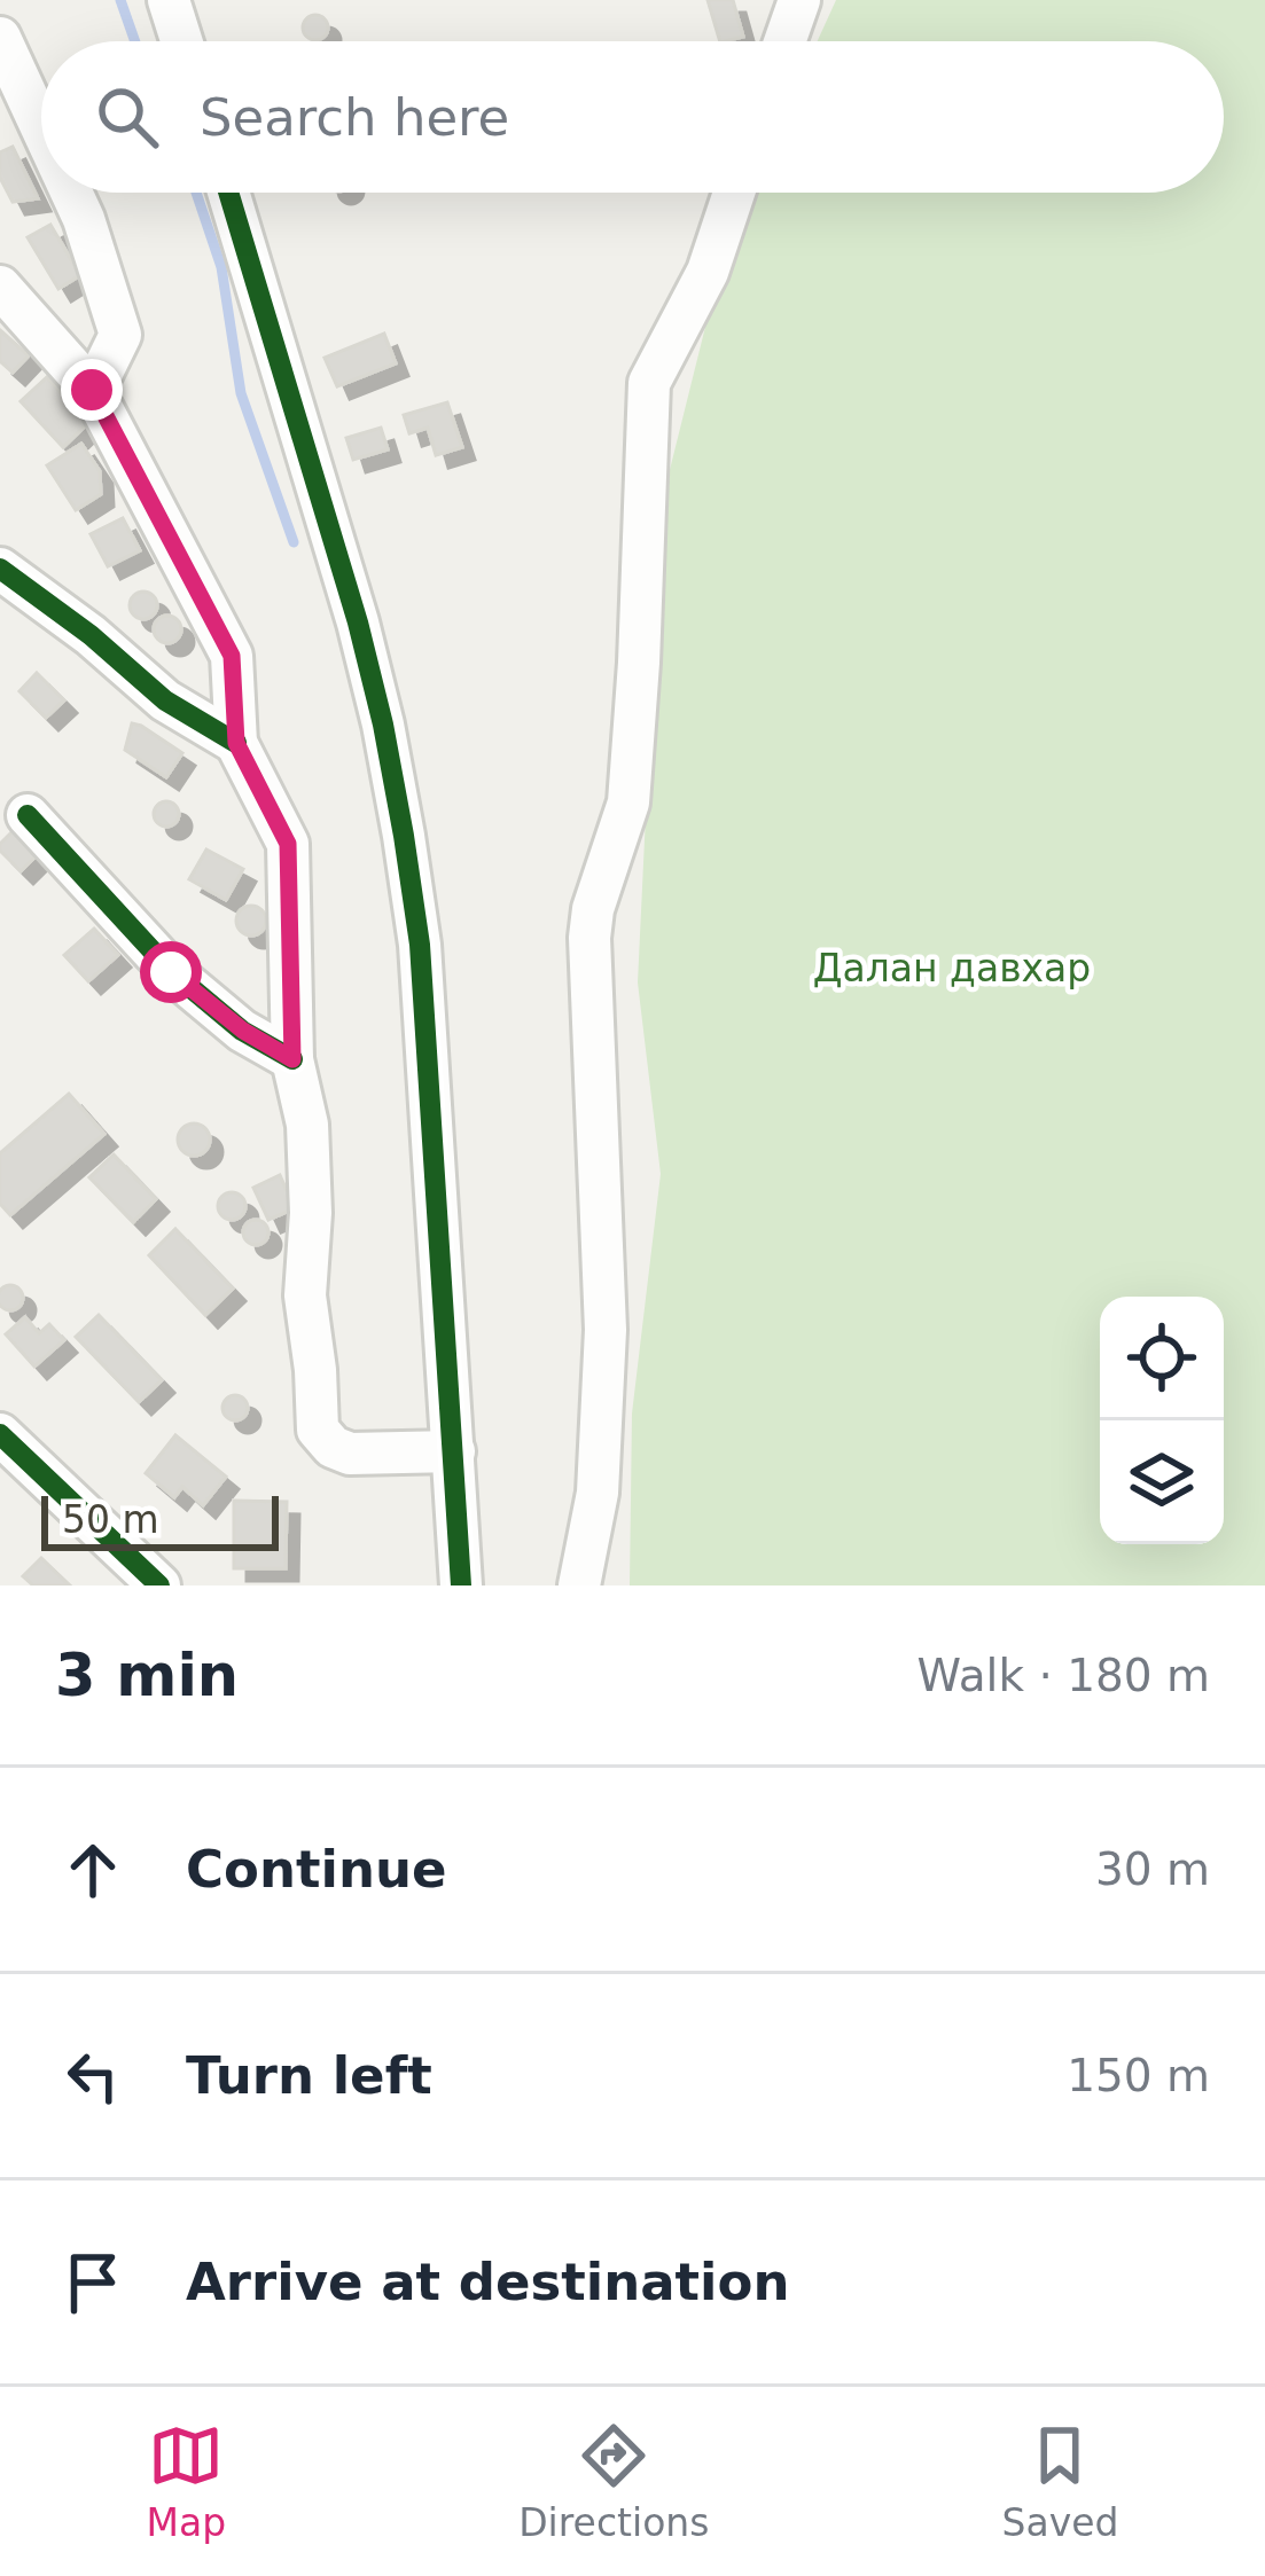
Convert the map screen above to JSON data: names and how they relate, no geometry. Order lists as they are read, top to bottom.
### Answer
{
  "parks": ["Далан давхар"],
  "scale_bar": "50 m",
  "page": {
    "search": "Search here",
    "scale": "50 m",
    "heading": ["3 min", "Walk · 180 m"],
    "list": [
      ["Continue", "30 m"],
      ["Turn left", "150 m"],
      "Arrive at destination"
    ],
    "nav": ["Map", "Directions", "Saved"]
  }
}
